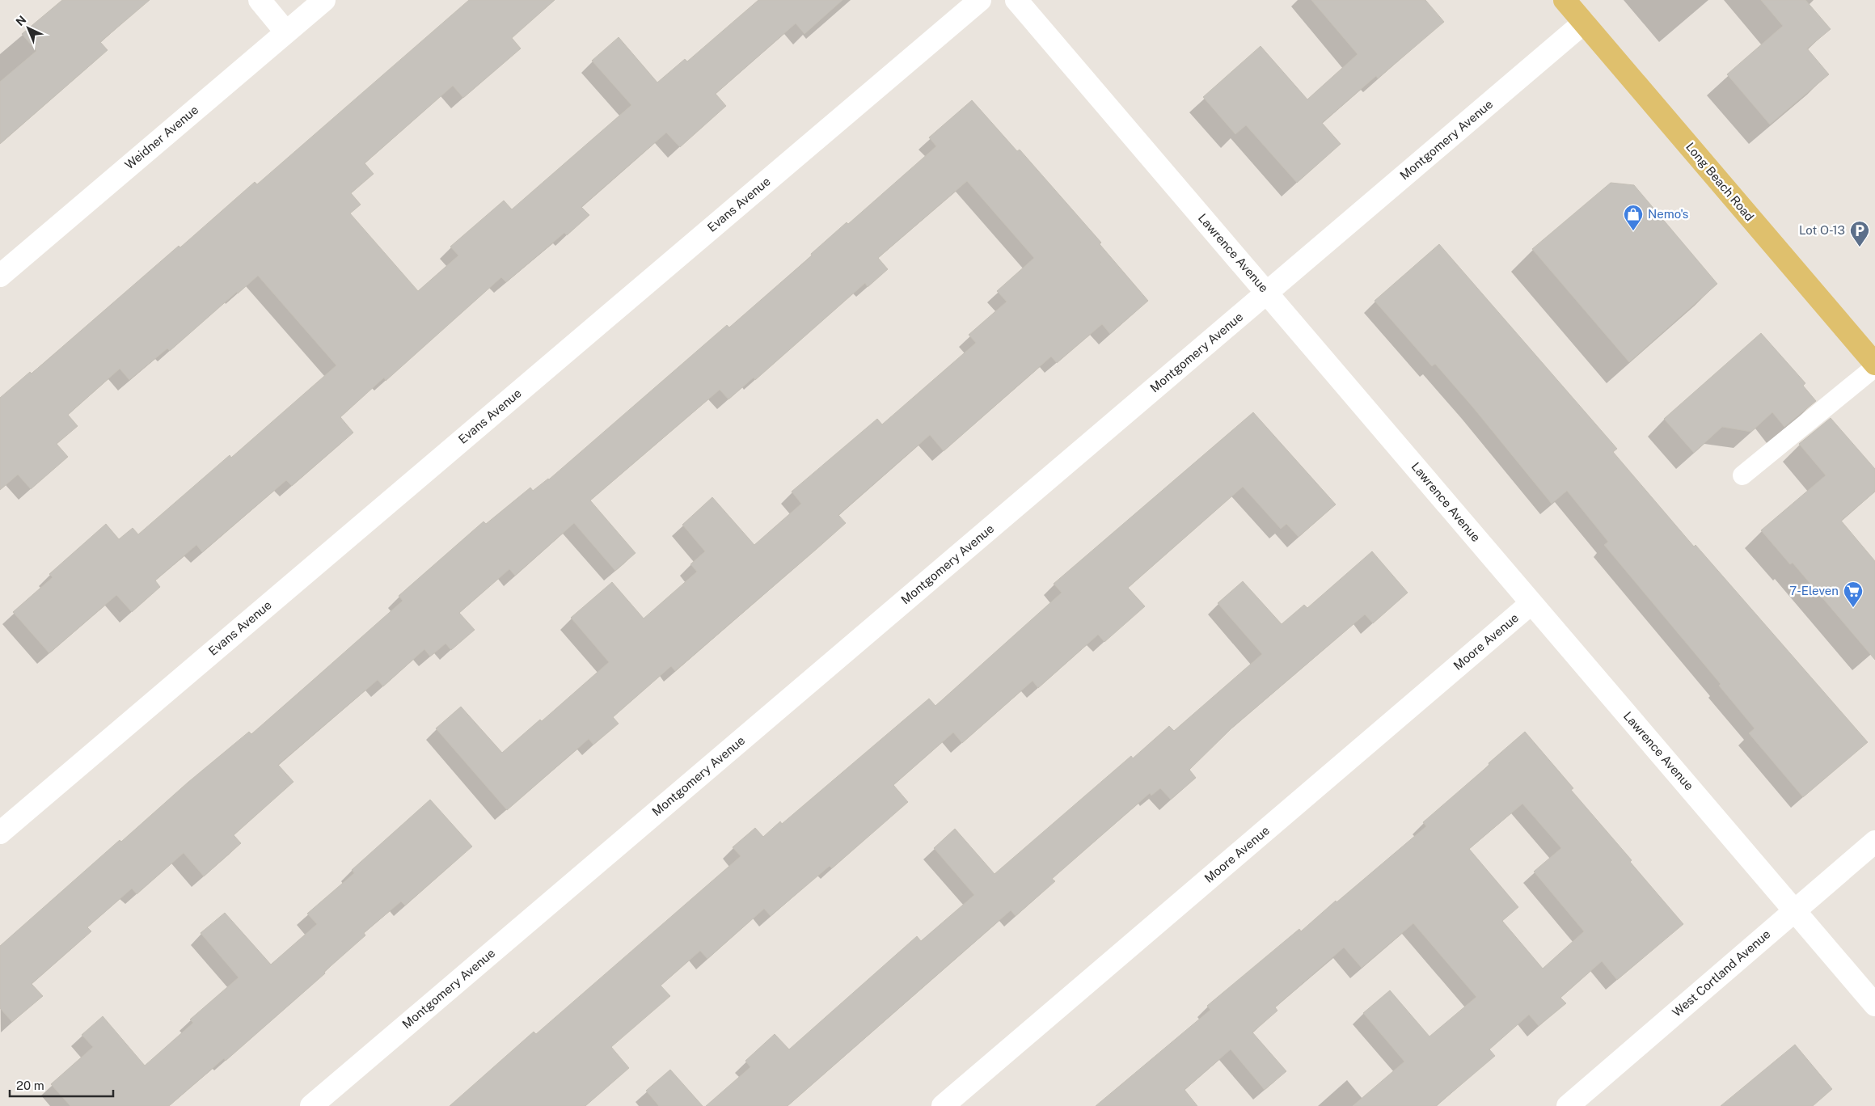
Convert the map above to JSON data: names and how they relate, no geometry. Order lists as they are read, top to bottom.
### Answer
{
  "streets": {
    "main road": ["Long Beach Road"],
    "street": [
      "Weidner Avenue",
      "Montgomery Avenue",
      "Evans Avenue",
      "Lawrence Avenue",
      "Moore Avenue",
      "West Cortland Avenue"
    ]
  },
  "crossings": [
    ["Montgomery Avenue", "Long Beach Road"],
    ["Montgomery Avenue", "Lawrence Avenue"],
    ["Lawrence Avenue", "Moore Avenue"],
    ["Lawrence Avenue", "West Cortland Avenue"]
  ],
  "places": {
    "shop": ["Nemo's"],
    "parking": ["Lot O-13"],
    "supermarket": ["7-Eleven"]
  },
  "scale_bar": "20 m",
  "north": "top left"
}
